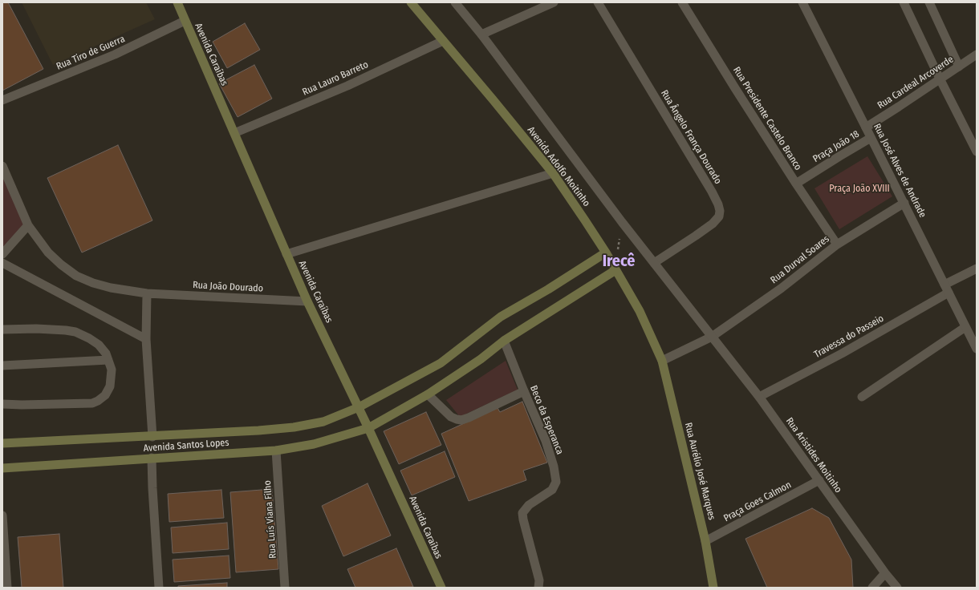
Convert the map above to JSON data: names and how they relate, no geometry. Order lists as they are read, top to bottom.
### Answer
{
  "streets": {
    "main road": [
      "Avenida Caraíbas",
      "Avenida Adolfo Moitinho",
      "Avenida Santos Lopes",
      "Rua Aurélio José Marques"
    ],
    "street": [
      "Rua Tiro de Guerra",
      "Rua Lauro Barreto",
      "Rua Cardeal Arcoverde",
      "Rua Presidente Castelo Branco",
      "Rua Ângelo França Dourado",
      "Praça João 18",
      "Rua José Alves de Andrade",
      "Rua Durval Soares",
      "Rua João Dourado",
      "Travessa do Passeio",
      "Beco da Esperanca",
      "Rua Aristides Moitinho",
      "Praça Goes Calmon",
      "Rua Luís Viana Filho"
    ]
  },
  "crossings": [
    ["Rua Tiro de Guerra", "Avenida Caraíbas"],
    ["Avenida Caraíbas", "Rua Lauro Barreto"],
    ["Avenida Caraíbas", "Rua João Dourado"],
    ["Avenida Caraíbas", "Avenida Santos Lopes"],
    ["Rua Lauro Barreto", "Avenida Adolfo Moitinho"],
    ["Rua Cardeal Arcoverde", "Rua José Alves de Andrade"],
    ["Rua Presidente Castelo Branco", "Praça João 18"],
    ["Rua Presidente Castelo Branco", "Rua Durval Soares"],
    ["Rua Ângelo França Dourado", "Avenida Adolfo Moitinho"],
    ["Praça João 18", "Rua José Alves de Andrade"],
    ["Avenida Adolfo Moitinho", "Rua Durval Soares"],
    ["Avenida Adolfo Moitinho", "Avenida Santos Lopes"],
    ["Avenida Adolfo Moitinho", "Rua Aristides Moitinho"],
    ["Avenida Adolfo Moitinho", "Rua Aurélio José Marques"],
    ["Rua José Alves de Andrade", "Rua Durval Soares"],
    ["Rua José Alves de Andrade", "Travessa do Passeio"],
    ["Rua Durval Soares", "Rua Aristides Moitinho"],
    ["Rua Durval Soares", "Rua Aurélio José Marques"],
    ["Travessa do Passeio", "Rua Aristides Moitinho"],
    ["Beco da Esperanca", "Avenida Santos Lopes"],
    ["Avenida Santos Lopes", "Rua Luís Viana Filho"],
    ["Rua Aristides Moitinho", "Praça Goes Calmon"],
    ["Rua Aurélio José Marques", "Praça Goes Calmon"]
  ],
  "districts": ["Irecê"],
  "parks": ["Praça João XVIII"]
}
